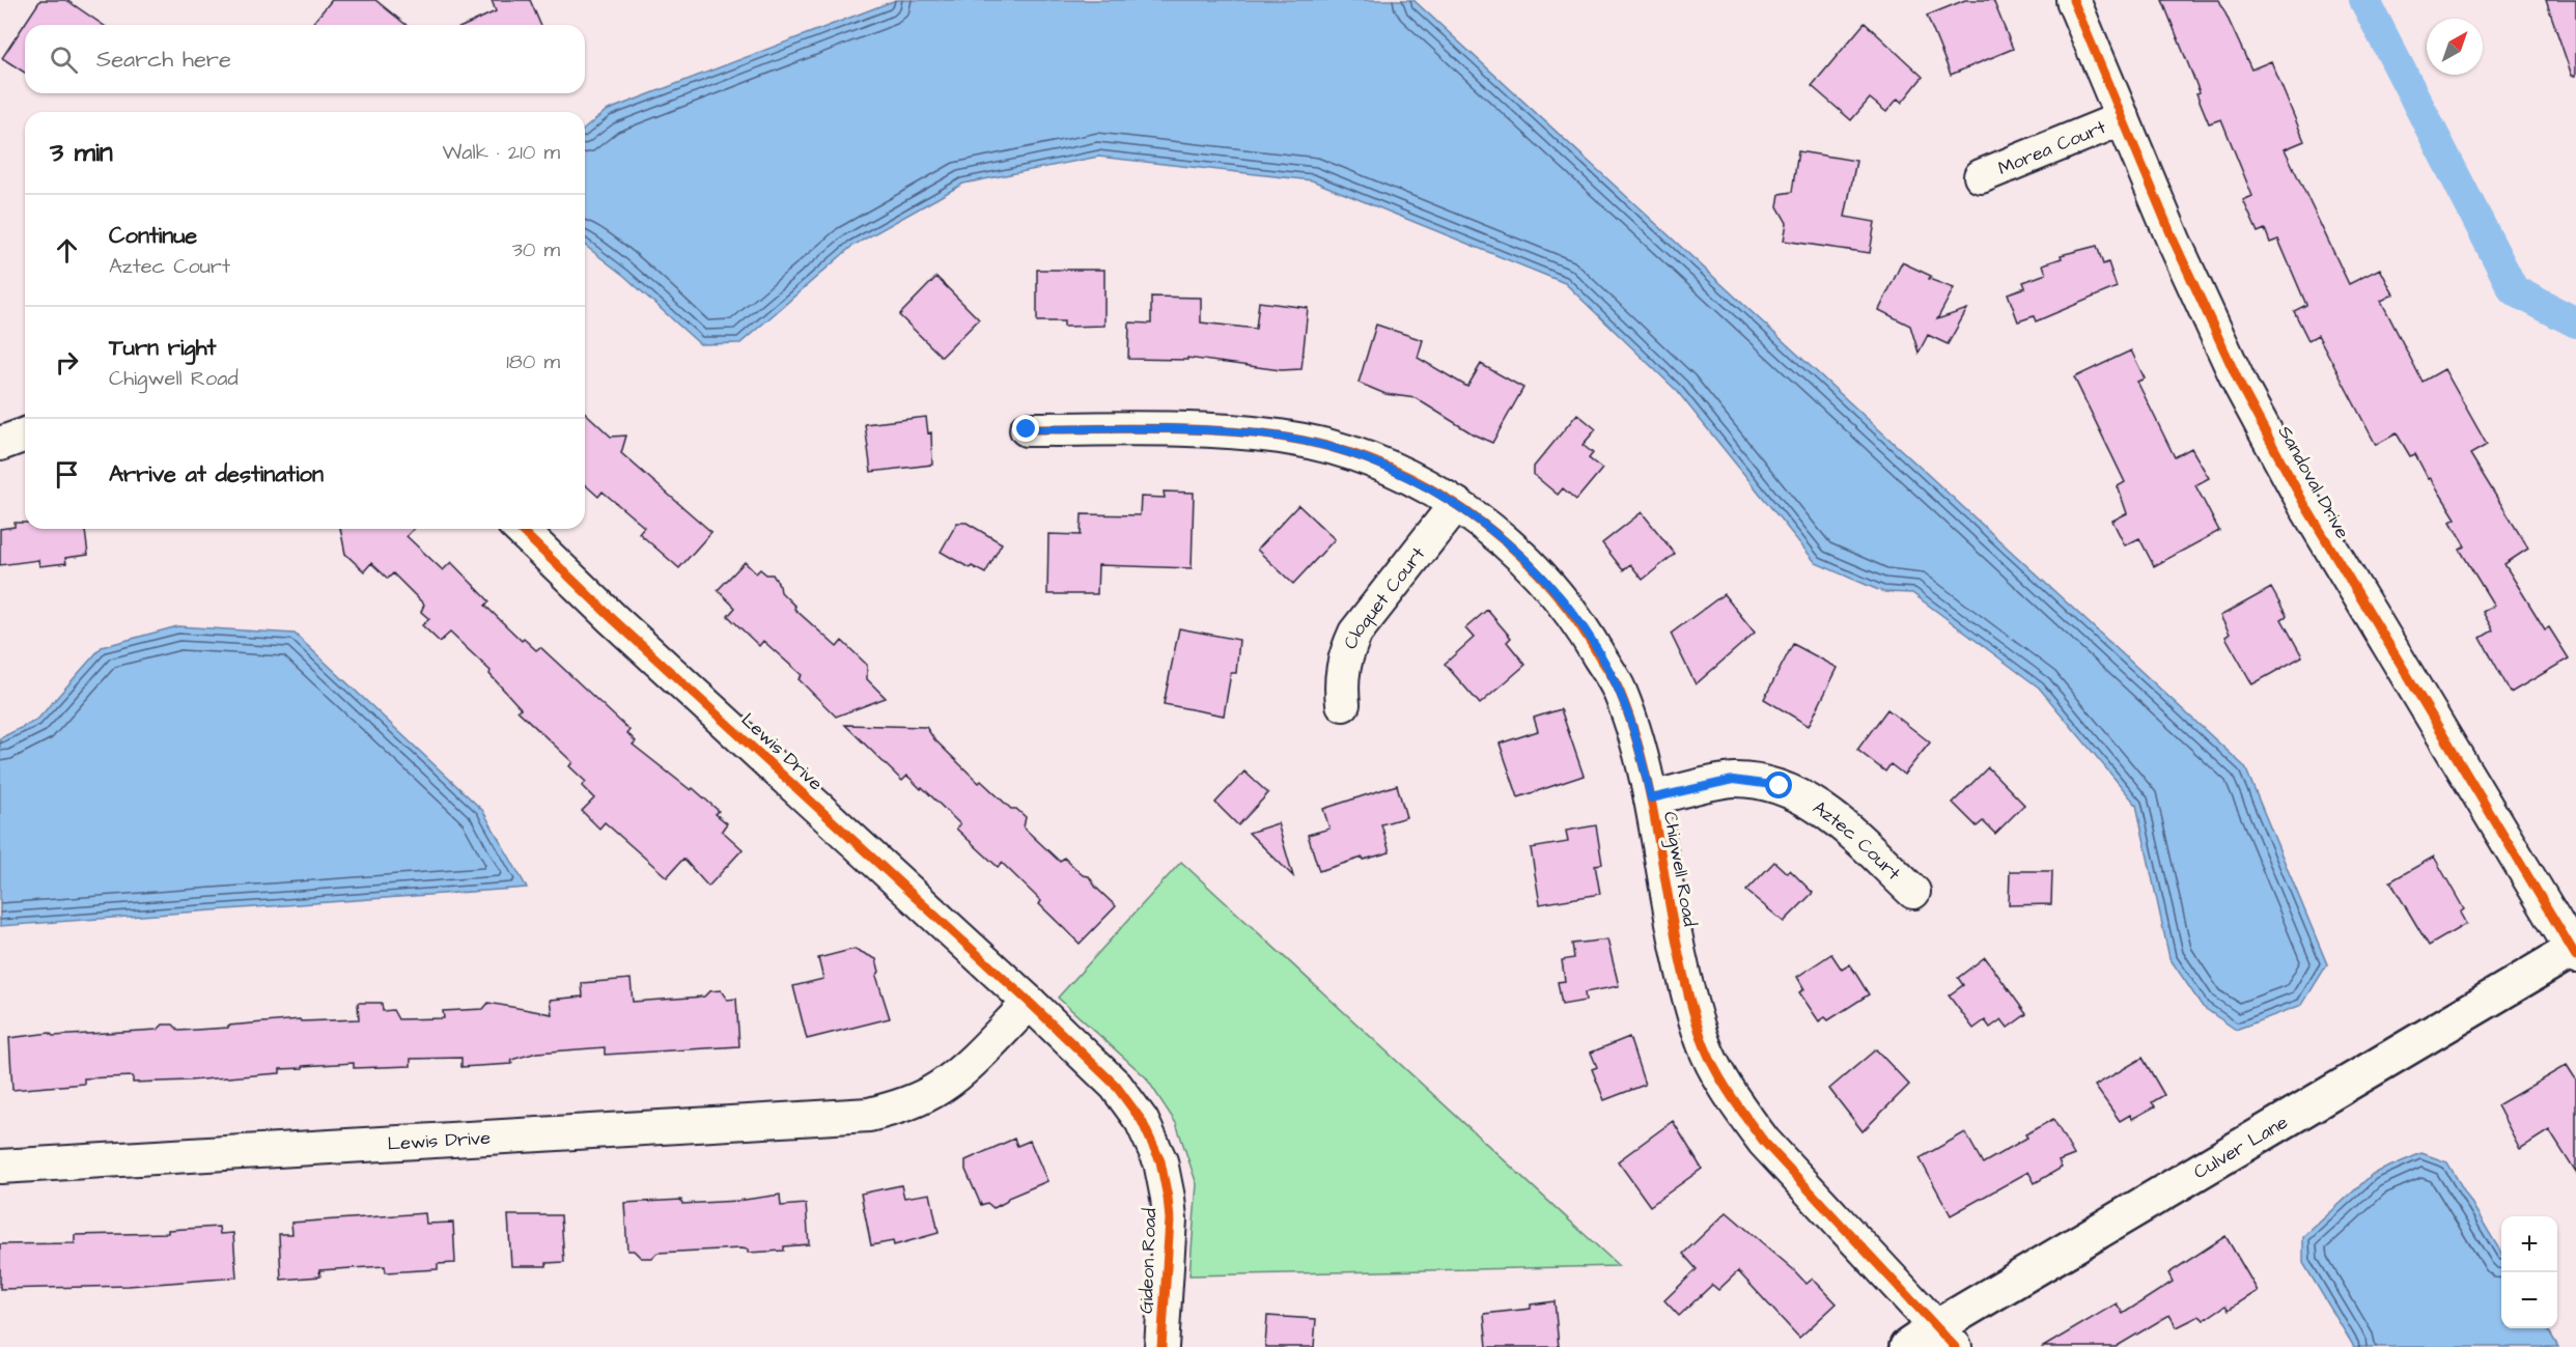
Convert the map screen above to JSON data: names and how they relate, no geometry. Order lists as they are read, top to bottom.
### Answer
{
  "streets": {
    "street": [
      "Morea Court",
      "Sandoval Drive",
      "Cloquet Court",
      "Lewis Drive",
      "Aztec Court",
      "Chigwell Road",
      "Culver Lane",
      "Gideon Road"
    ]
  },
  "crossings": [
    ["Morea Court", "Sandoval Drive"],
    ["Sandoval Drive", "Culver Lane"],
    ["Cloquet Court", "Chigwell Road"],
    ["Lewis Drive", "Gideon Road"],
    ["Aztec Court", "Chigwell Road"],
    ["Chigwell Road", "Culver Lane"]
  ],
  "north": "top right",
  "page": {
    "search": "Search here",
    "heading": ["3 min", "Walk · 210 m"],
    "list": [
      ["Continue", "Aztec Court", "30 m"],
      ["Turn right", "Chigwell Road", "180 m"],
      "Arrive at destination"
    ],
    "map_buttons": ["+", "−"]
  }
}
